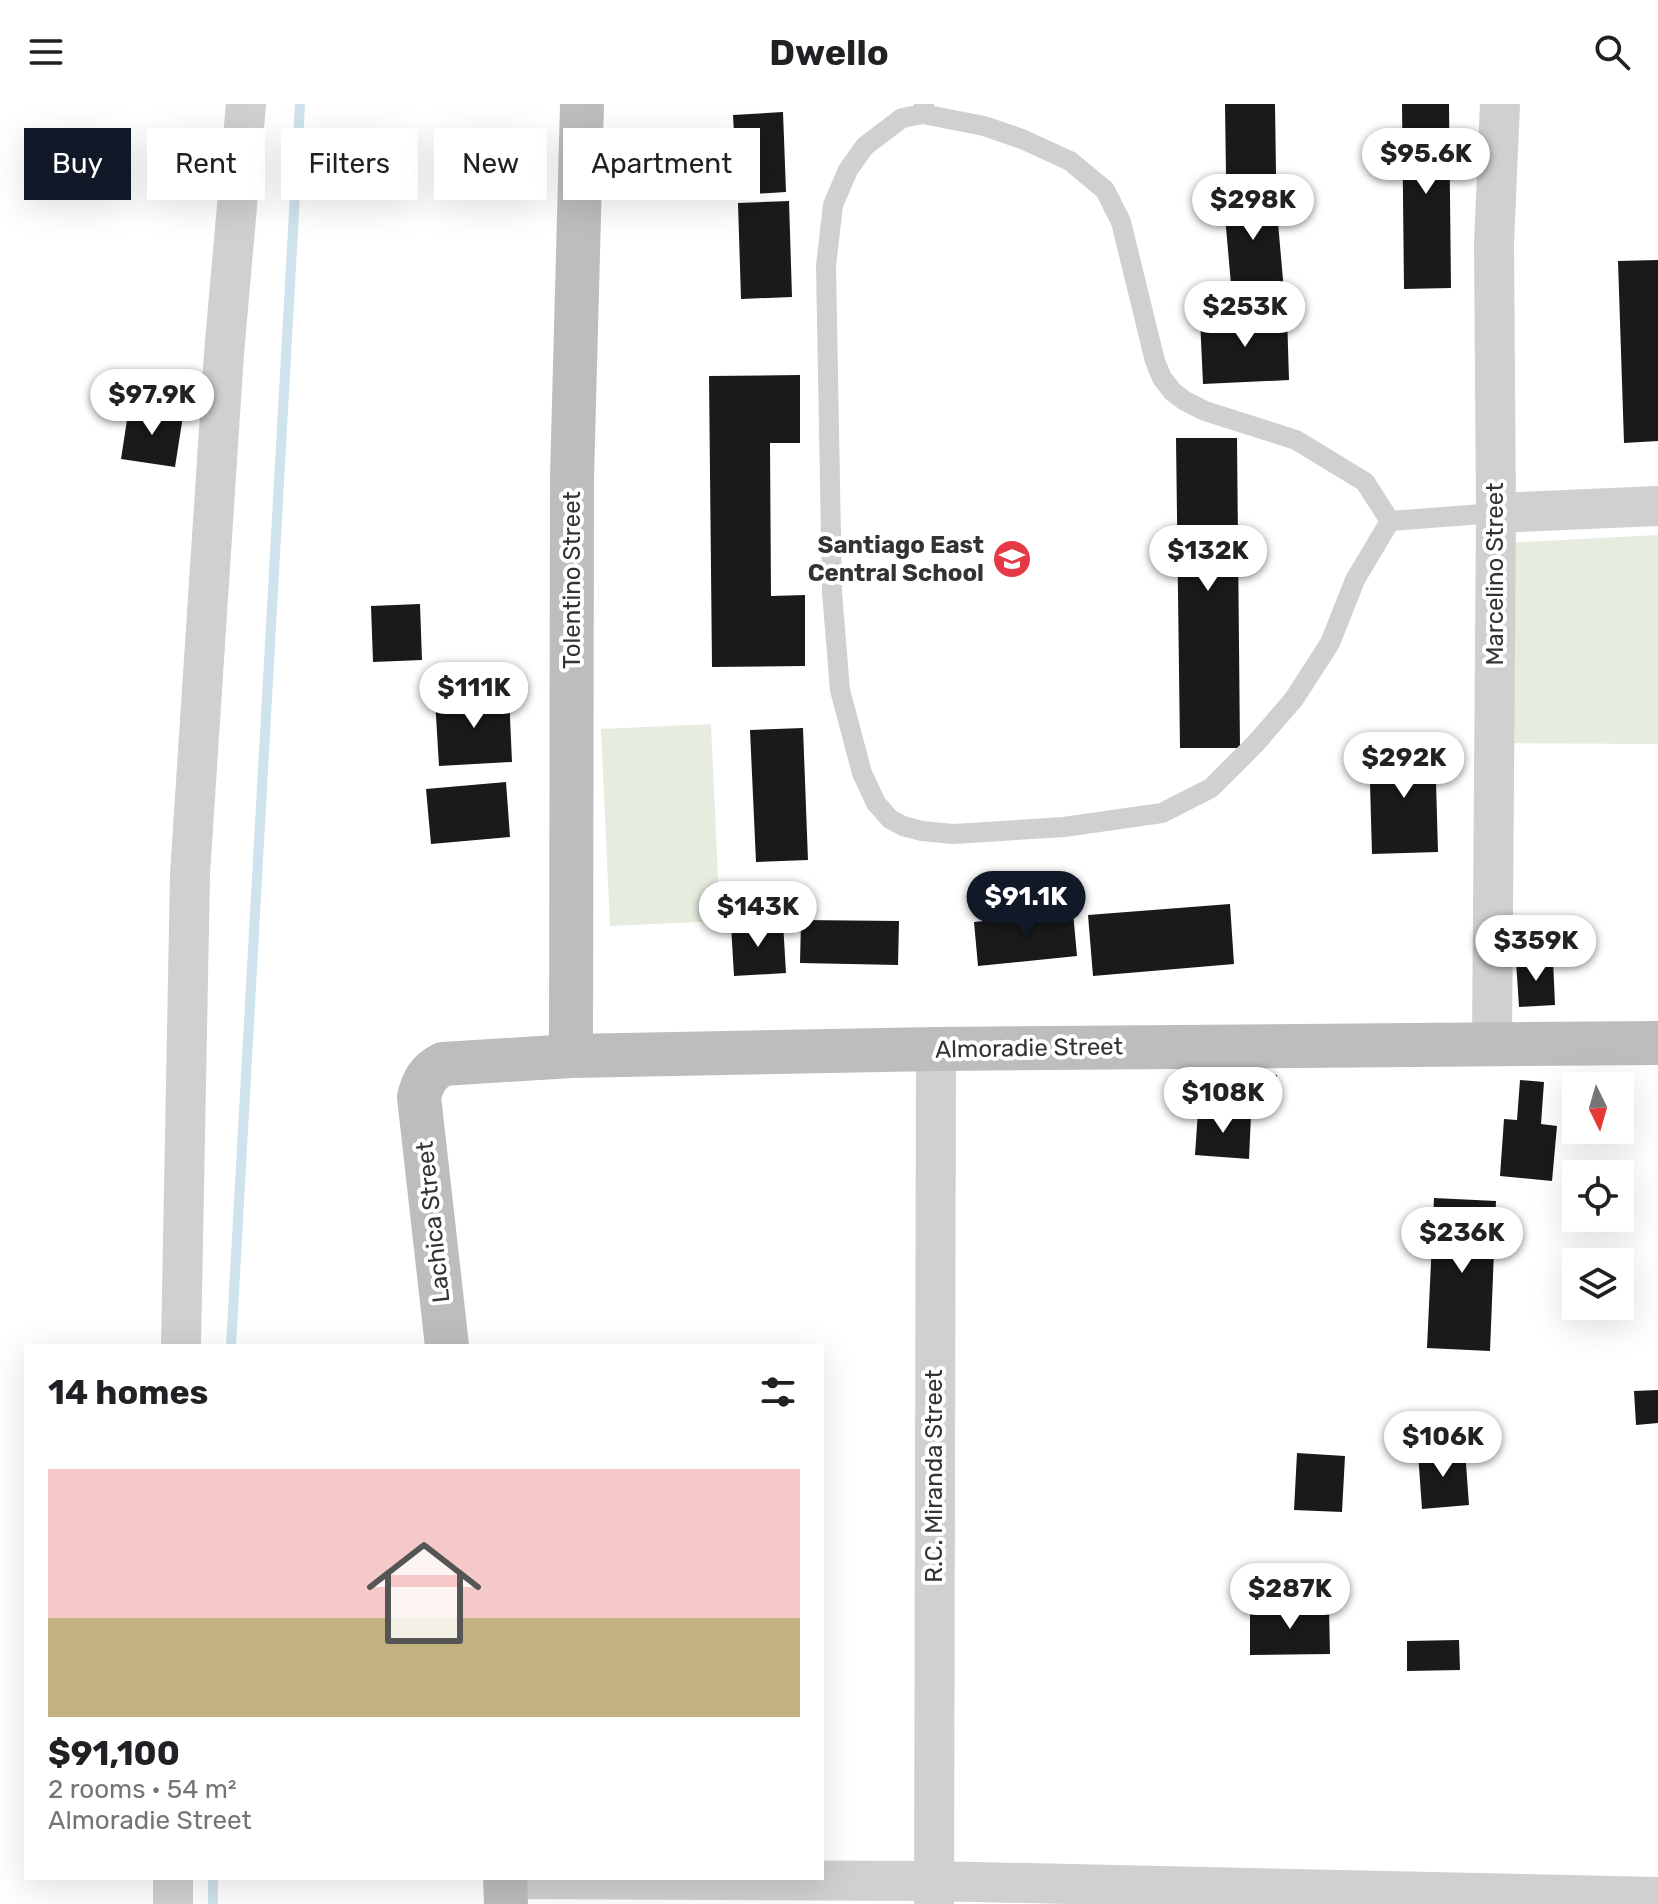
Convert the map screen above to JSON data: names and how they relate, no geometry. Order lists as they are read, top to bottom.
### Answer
{
  "streets": {
    "street": [
      "Marcelino Street",
      "Tolentino Street",
      "Almoradie Street",
      "Lachica Street",
      "R.C. Miranda Street"
    ]
  },
  "crossings": [
    ["Marcelino Street", "Almoradie Street"],
    ["Tolentino Street", "Almoradie Street"],
    ["Almoradie Street", "Lachica Street"],
    ["Almoradie Street", "R.C. Miranda Street"]
  ],
  "places": {
    "school or university": ["Santiago East Central School"]
  },
  "north": "bottom",
  "page": {
    "header": "Dwello",
    "price": [
      "$95.6K",
      "$298K",
      "$253K",
      "$97.9K",
      "$132K",
      "$111K",
      "$292K",
      "$91.1K",
      "$143K",
      "$359K",
      "$108K",
      "$236K",
      "$106K",
      "$287K"
    ],
    "chip": [
      "Buy",
      "Rent",
      "Filters",
      "New",
      "Apartment"
    ],
    "heading": "14 homes",
    "list": [
      {
        "name": "$91,100",
        "note": "2 rooms · 54 m² · Almoradie Street"
      }
    ]
  }
}
